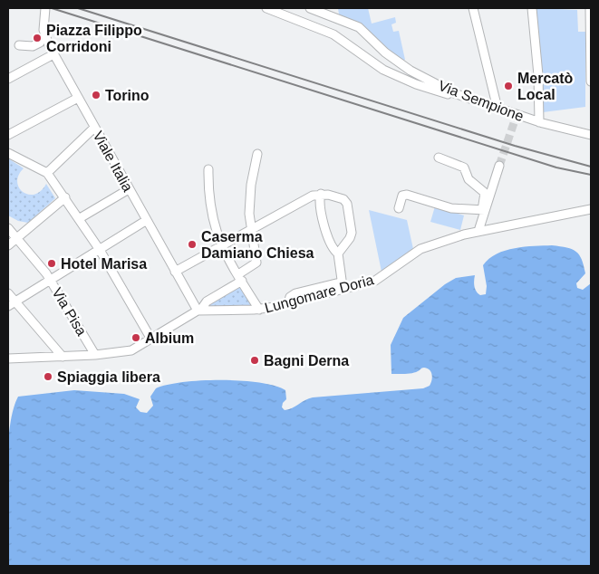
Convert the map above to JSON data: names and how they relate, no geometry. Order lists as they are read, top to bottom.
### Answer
{
  "streets": {
    "street": [
      "Via Sempione",
      "Viale Italia",
      "Lungomare Doria",
      "Via Pisa"
    ]
  },
  "crossings": [
    ["Viale Italia", "Lungomare Doria"]
  ],
  "places": [
    "Piazza Filippo Corridoni",
    "Mercatò Local",
    "Torino",
    "Caserma Damiano Chiesa",
    "Hotel Marisa",
    "Albium",
    "Bagni Derna",
    "Spiaggia libera"
  ]
}
